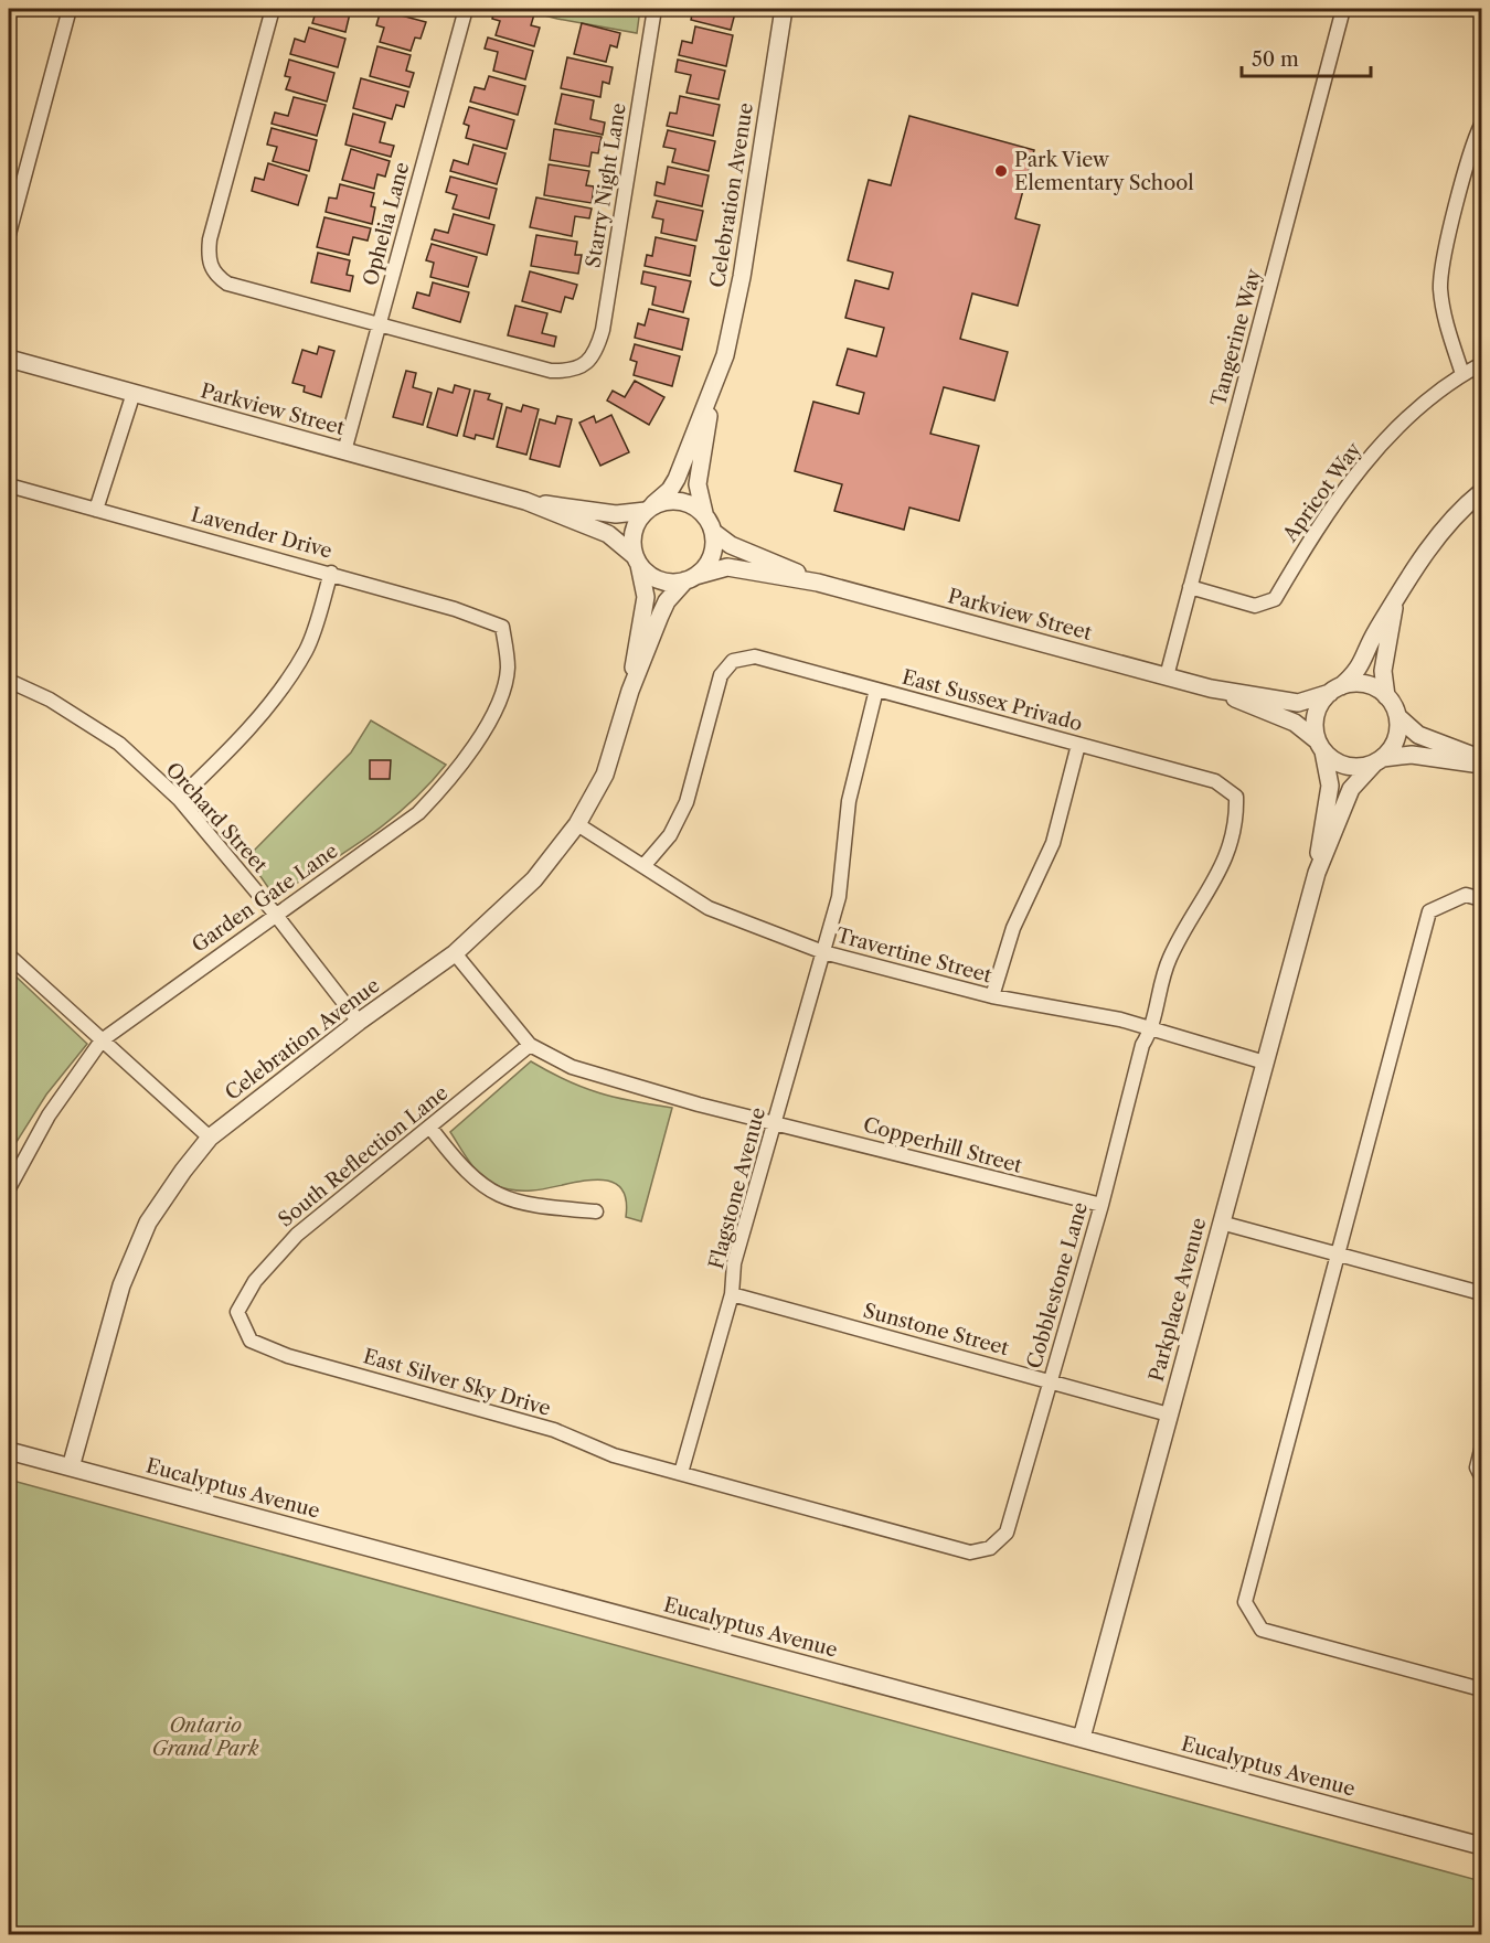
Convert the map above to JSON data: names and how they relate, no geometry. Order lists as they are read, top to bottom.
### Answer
{
  "streets": {
    "street": [
      "Starry Night Lane",
      "Celebration Avenue",
      "Ophelia Lane",
      "Tangerine Way",
      "Parkview Street",
      "Apricot Way",
      "Lavender Drive",
      "East Sussex Privado",
      "Orchard Street",
      "Garden Gate Lane",
      "Travertine Street",
      "Copperhill Street",
      "South Reflection Lane",
      "Flagstone Avenue",
      "Cobblestone Lane",
      "Parkplace Avenue",
      "Sunstone Street",
      "East Silver Sky Drive",
      "Eucalyptus Avenue"
    ]
  },
  "crossings": [
    ["Starry Night Lane", "Ophelia Lane"],
    ["Celebration Avenue", "Parkview Street"],
    ["Celebration Avenue", "Orchard Street"],
    ["Celebration Avenue", "Travertine Street"],
    ["Celebration Avenue", "Eucalyptus Avenue"],
    ["Ophelia Lane", "Parkview Street"],
    ["Tangerine Way", "Parkview Street"],
    ["Tangerine Way", "Apricot Way"],
    ["Lavender Drive", "Garden Gate Lane"],
    ["East Sussex Privado", "Travertine Street"],
    ["East Sussex Privado", "Flagstone Avenue"],
    ["East Sussex Privado", "Cobblestone Lane"],
    ["Orchard Street", "Garden Gate Lane"],
    ["Travertine Street", "Flagstone Avenue"],
    ["Travertine Street", "Cobblestone Lane"],
    ["Travertine Street", "Parkplace Avenue"],
    ["Copperhill Street", "South Reflection Lane"],
    ["Copperhill Street", "Flagstone Avenue"],
    ["Copperhill Street", "Cobblestone Lane"],
    ["South Reflection Lane", "East Silver Sky Drive"],
    ["Flagstone Avenue", "Sunstone Street"],
    ["Flagstone Avenue", "East Silver Sky Drive"],
    ["Cobblestone Lane", "Sunstone Street"],
    ["Cobblestone Lane", "East Silver Sky Drive"],
    ["Parkplace Avenue", "Sunstone Street"],
    ["Parkplace Avenue", "Eucalyptus Avenue"]
  ],
  "parks": ["Ontario Grand Park"],
  "places": ["Park View Elementary School"],
  "scale_bar": "50 m"
}
